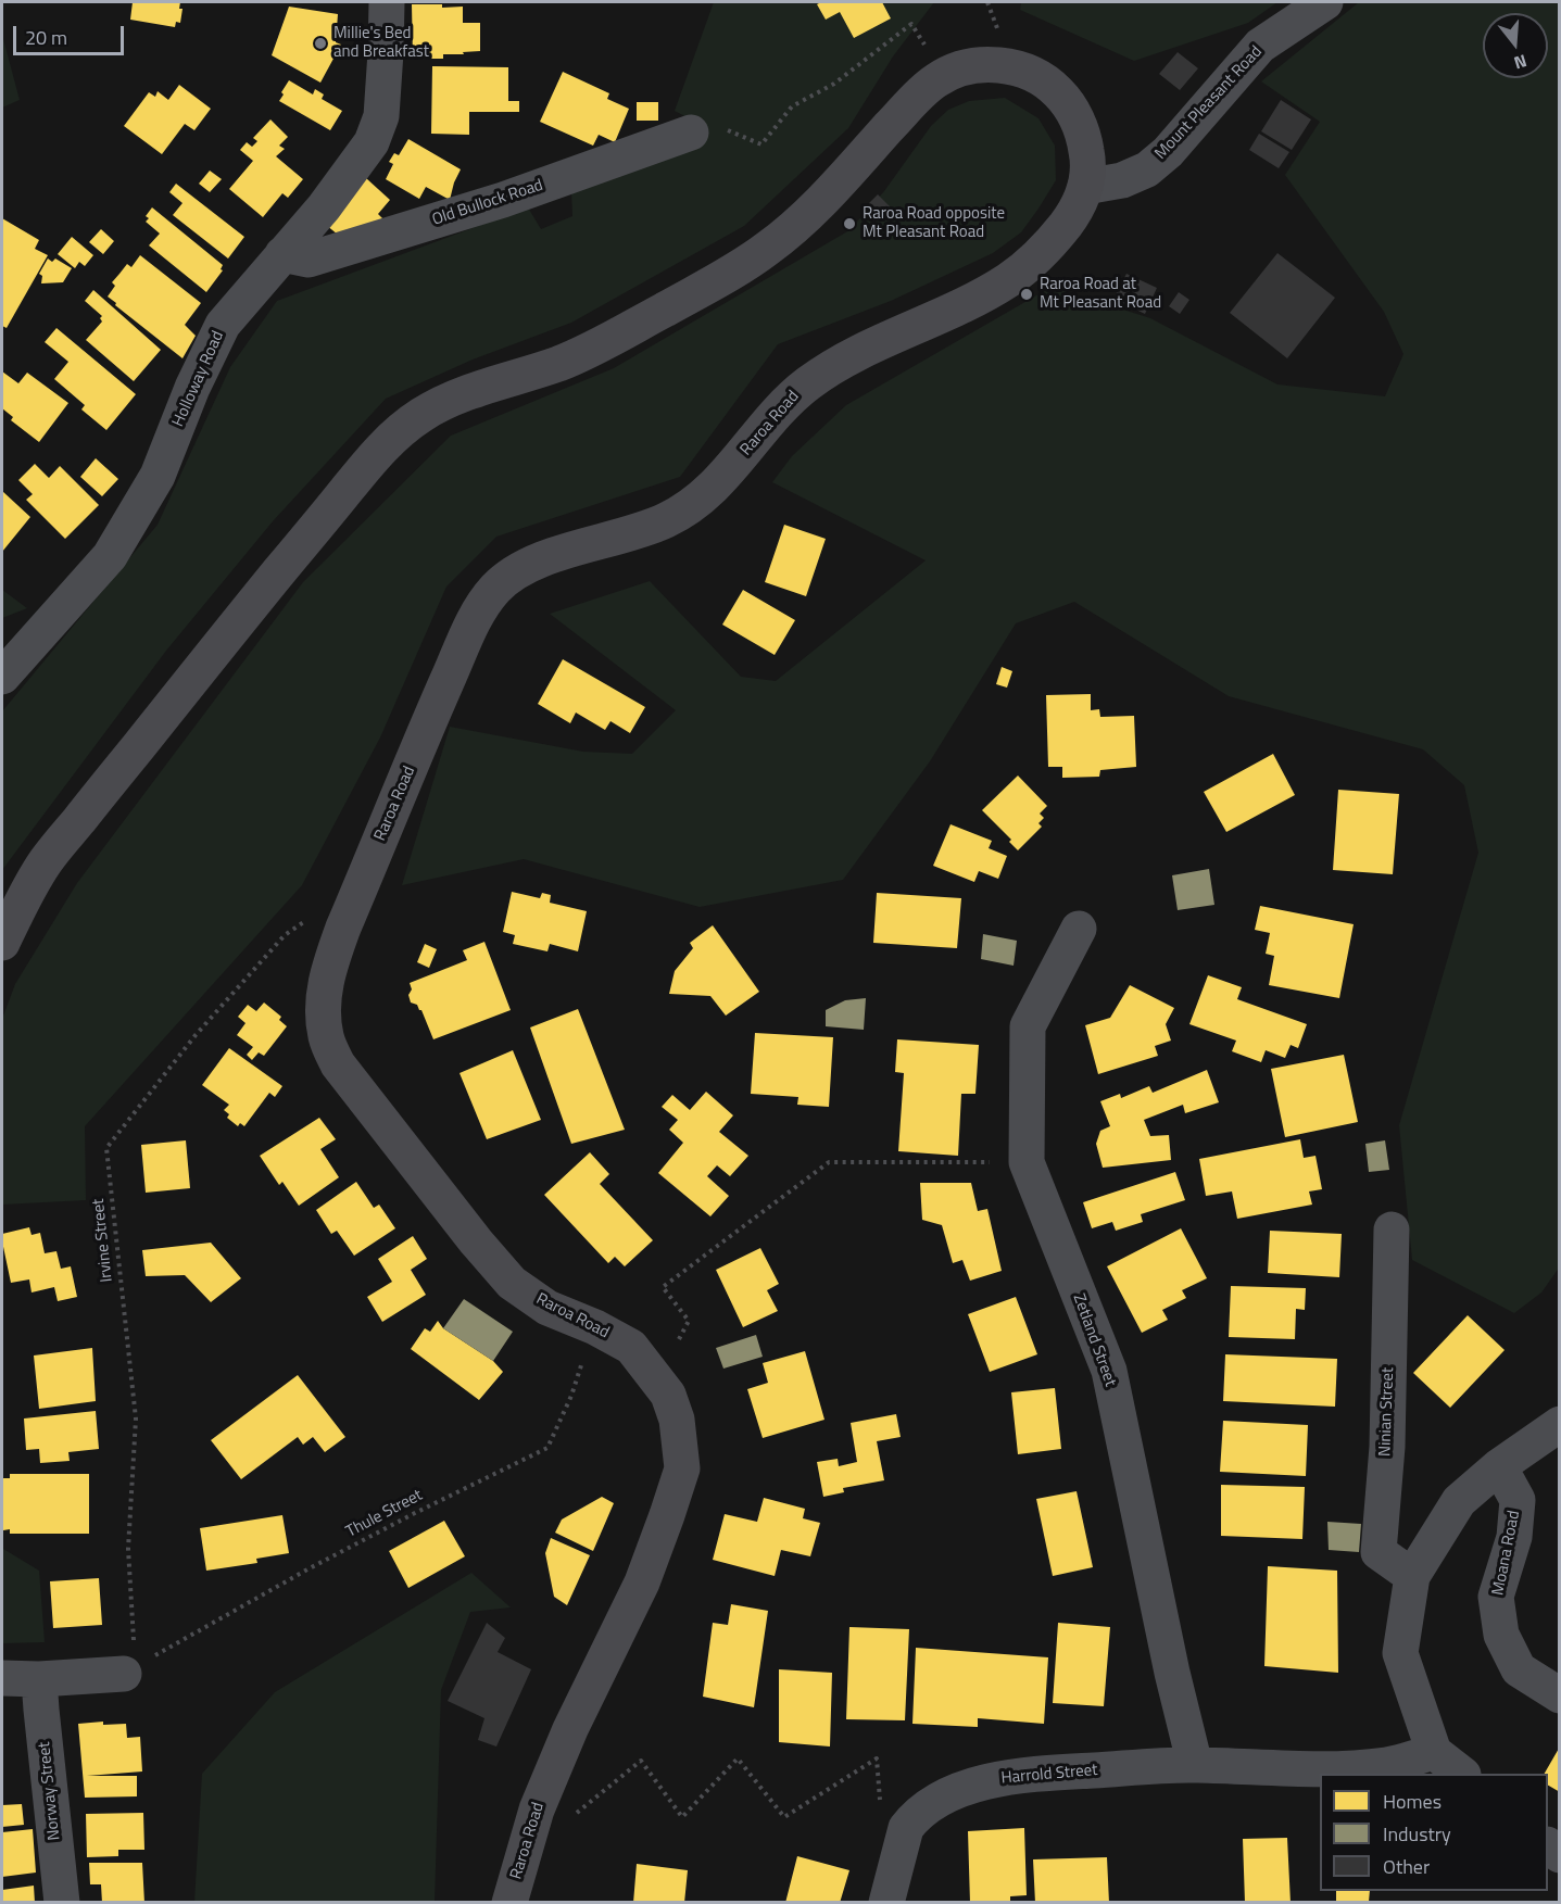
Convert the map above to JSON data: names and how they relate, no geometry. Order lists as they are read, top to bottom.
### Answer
{
  "streets": {
    "main road": ["Raroa Road"],
    "street": [
      "Mount Pleasant Road",
      "Old Bullock Road",
      "Holloway Road",
      "Zetland Street",
      "Ninian Street",
      "Moana Road",
      "Harrold Street",
      "Norway Street"
    ],
    "path": ["Irvine Street", "Thule Street"]
  },
  "crossings": [
    ["Mount Pleasant Road", "Raroa Road"],
    ["Old Bullock Road", "Holloway Road"],
    ["Raroa Road", "Irvine Street"],
    ["Raroa Road", "Thule Street"],
    ["Irvine Street", "Thule Street"],
    ["Zetland Street", "Harrold Street"]
  ],
  "places": ["Millie's Bed and Breakfast", "Raroa Road opposite Mt Pleasant Road", "Raroa Road at Mt Pleasant Road"],
  "legend": ["Homes", "Industry", "Other"],
  "scale_bar": "20 m",
  "north": "bottom"
}
